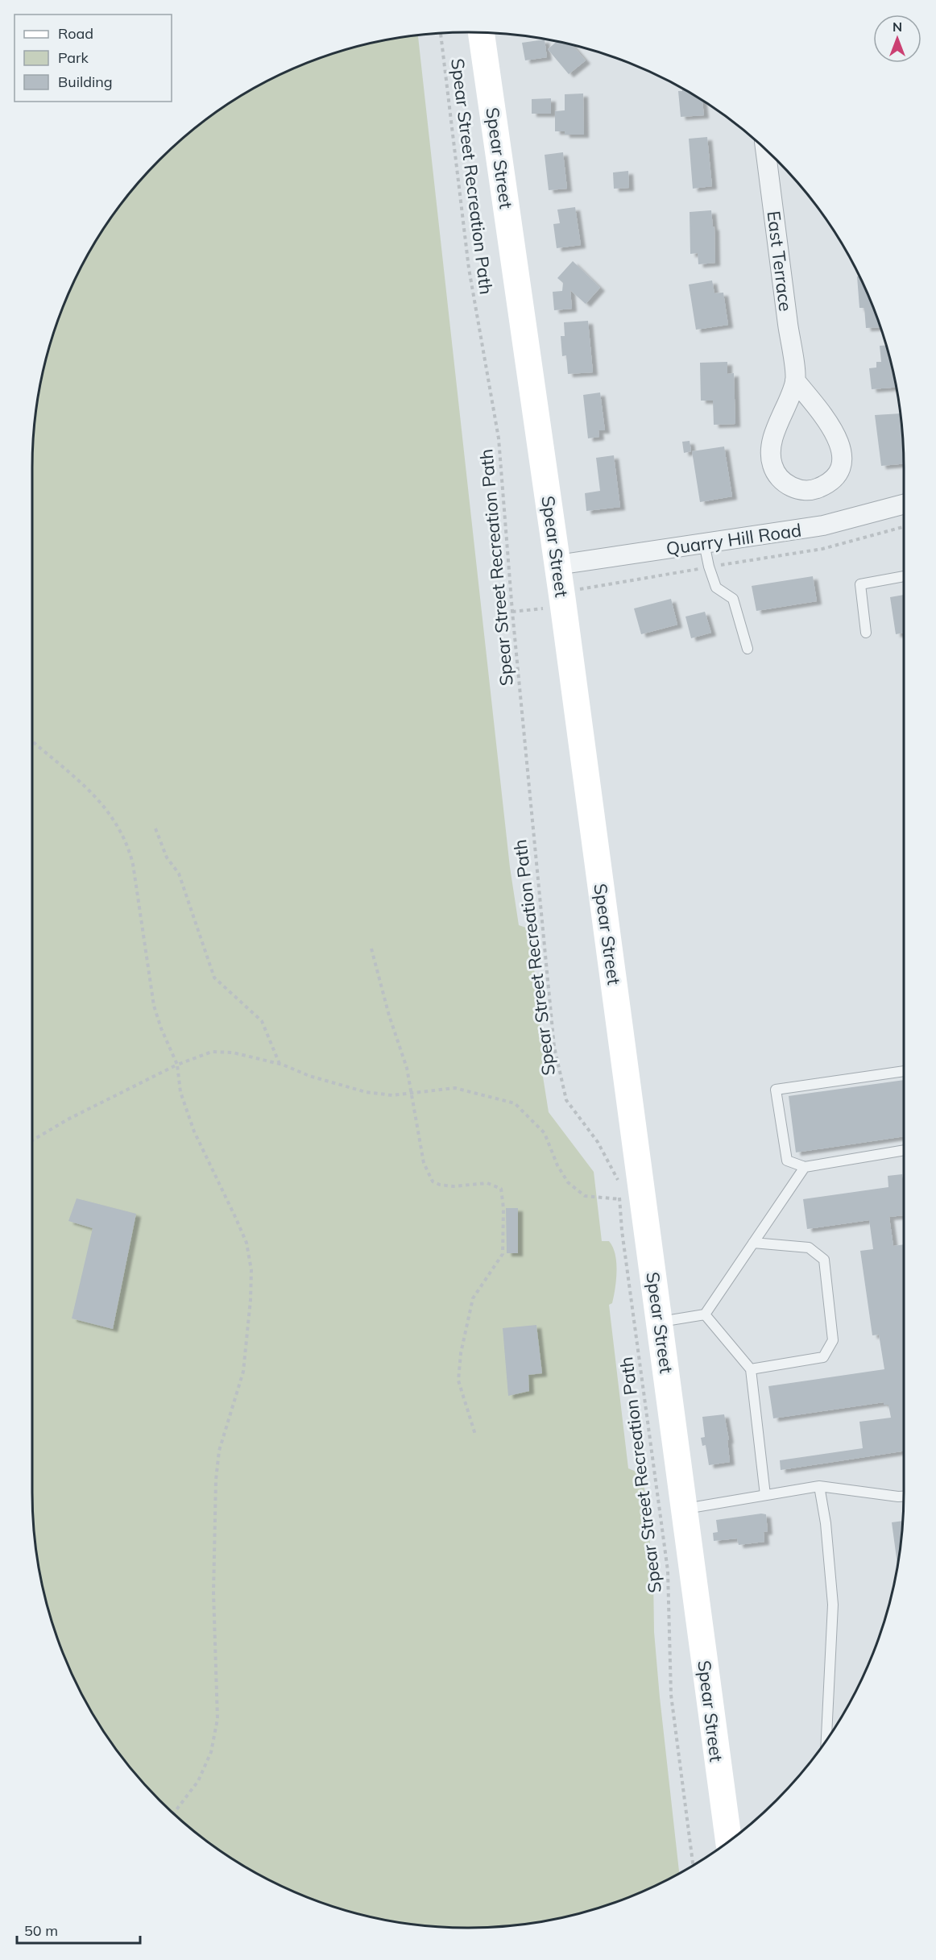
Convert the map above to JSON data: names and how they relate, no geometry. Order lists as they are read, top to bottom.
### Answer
{
  "streets": {
    "main road": ["Spear Street"],
    "street": ["East Terrace", "Quarry Hill Road"],
    "path": ["Spear Street Recreation Path"]
  },
  "crossings": [
    ["Spear Street", "Spear Street Recreation Path"],
    ["Spear Street", "Quarry Hill Road"]
  ],
  "legend": ["Road", "Park", "Building"],
  "scale_bar": "50 m",
  "north": "top"
}
